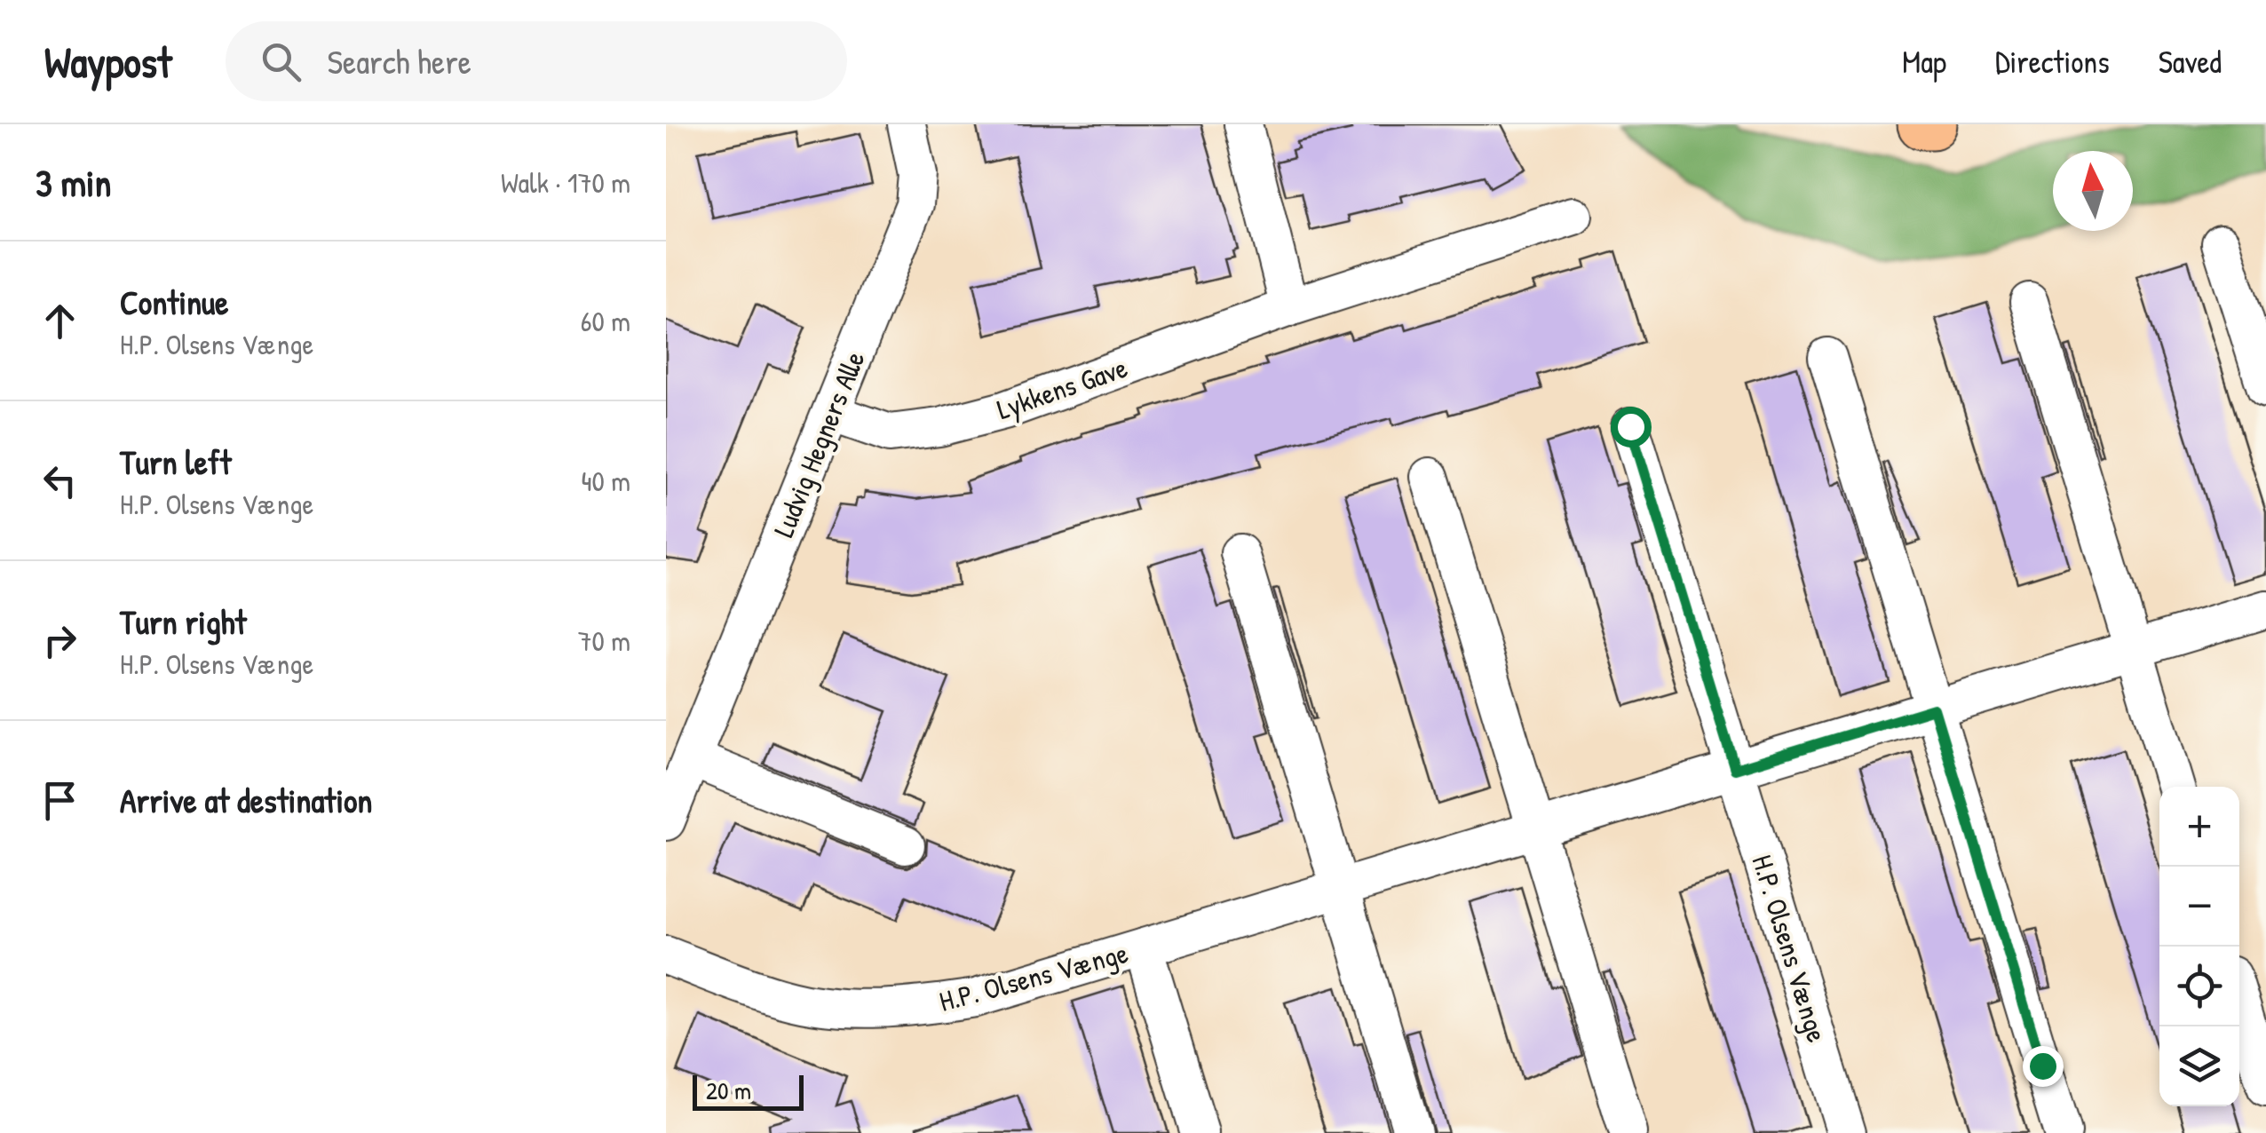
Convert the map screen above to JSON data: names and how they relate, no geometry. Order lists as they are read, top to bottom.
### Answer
{
  "streets": {
    "street": ["Lykkens Gave", "Ludvig Hegners Alle", "H.P. Olsens Vænge"]
  },
  "crossings": [
    ["Lykkens Gave", "Ludvig Hegners Alle"]
  ],
  "scale_bar": "20 m",
  "north": "top",
  "page": {
    "header": "Waypost",
    "search": "Search here",
    "nav": ["Map", "Directions", "Saved"],
    "heading": ["3 min", "Walk · 170 m"],
    "list": [
      ["Continue", "H.P. Olsens Vænge", "60 m"],
      ["Turn left", "H.P. Olsens Vænge", "40 m"],
      ["Turn right", "H.P. Olsens Vænge", "70 m"],
      "Arrive at destination"
    ],
    "map_buttons": ["+", "−"],
    "scale": "20 m"
  }
}
